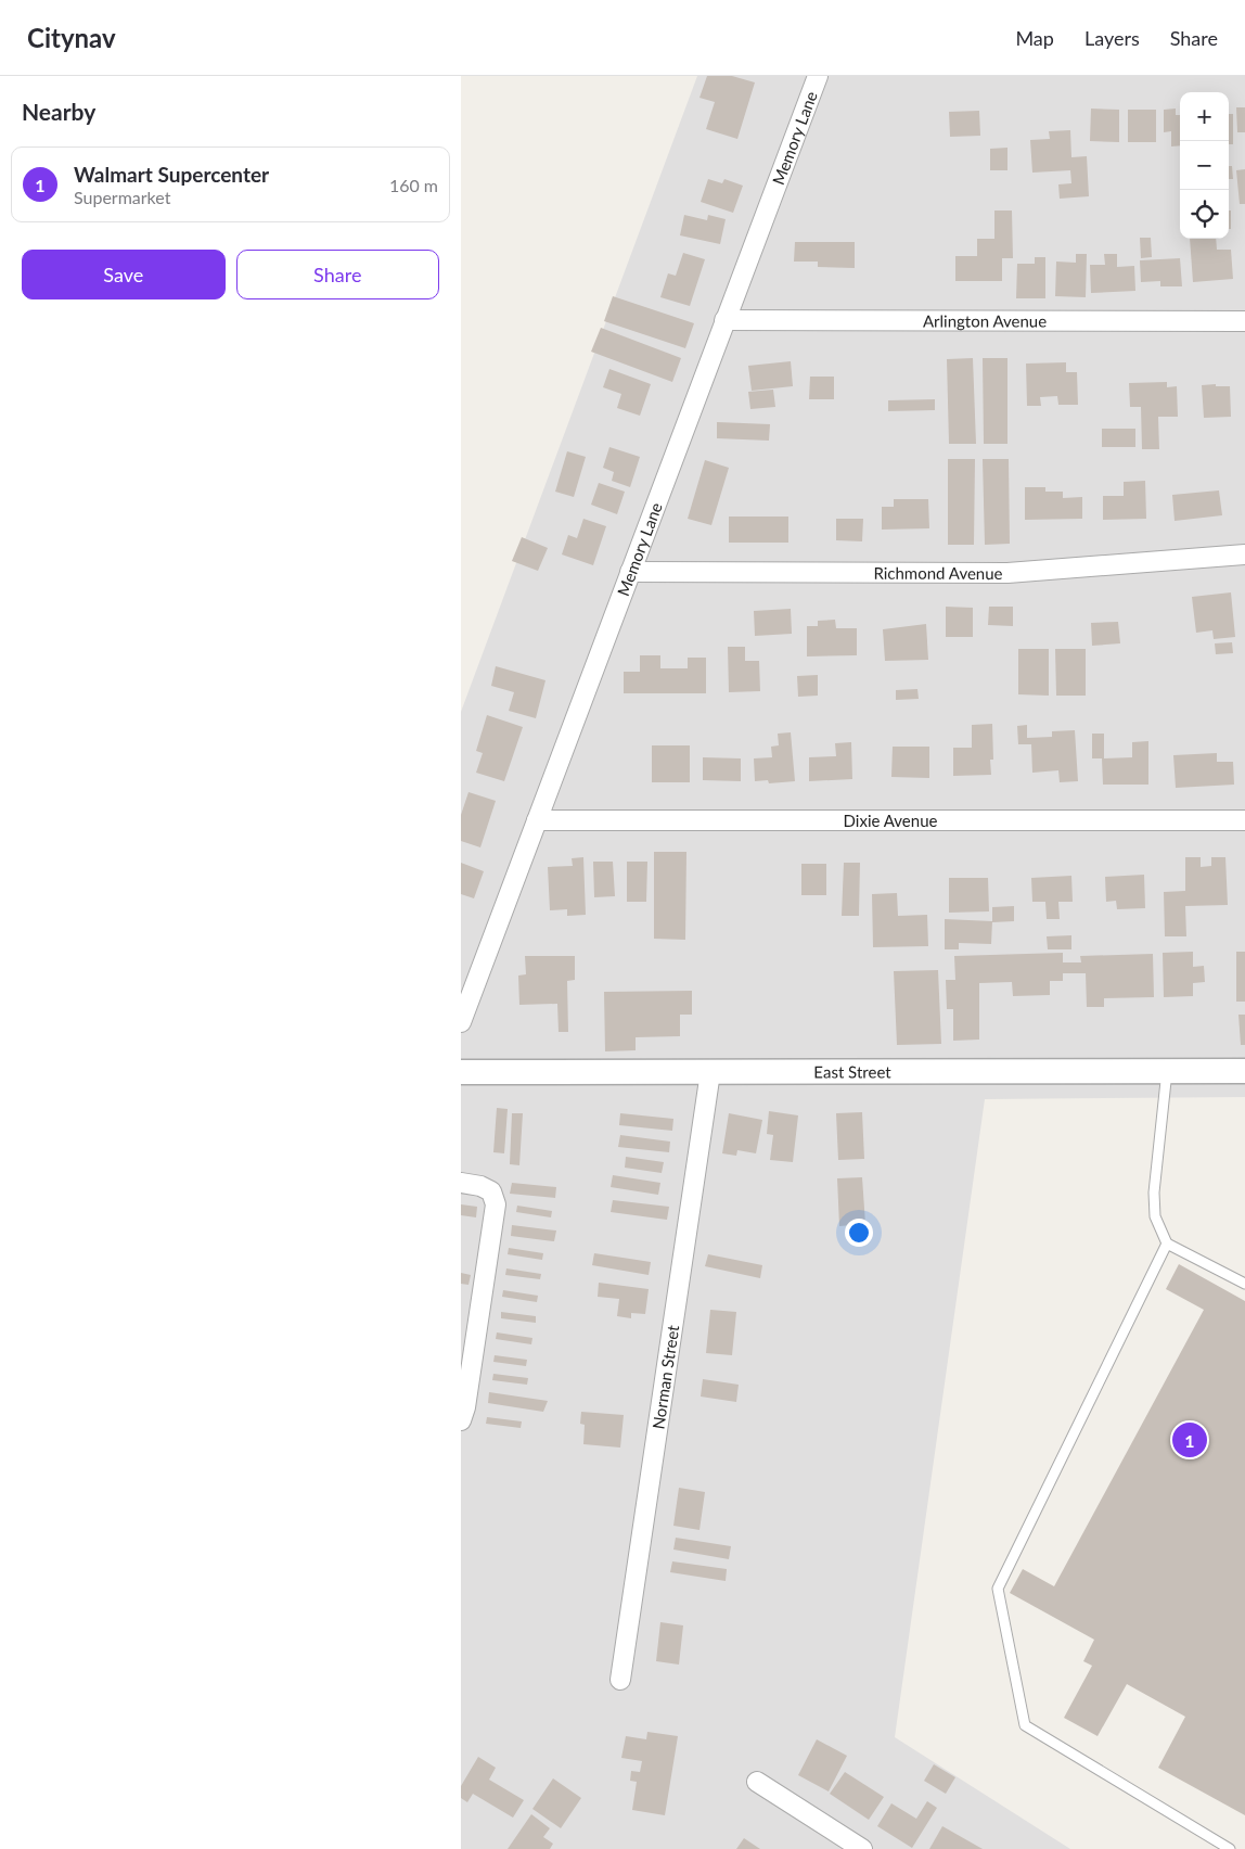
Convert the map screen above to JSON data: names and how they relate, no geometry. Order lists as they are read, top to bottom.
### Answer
{
  "streets": {
    "street": [
      "Memory Lane",
      "Arlington Avenue",
      "Richmond Avenue",
      "Dixie Avenue",
      "East Street",
      "Norman Street"
    ]
  },
  "crossings": [
    ["Memory Lane", "Arlington Avenue"],
    ["Memory Lane", "Richmond Avenue"],
    ["Memory Lane", "Dixie Avenue"],
    ["East Street", "Norman Street"]
  ],
  "page": {
    "header": "Citynav",
    "nav": ["Map", "Layers", "Share"],
    "heading": "Nearby",
    "map_buttons": ["+", "−"],
    "list": [
      {
        "mark": "1",
        "name": "Walmart Supercenter",
        "note": "Supermarket",
        "value": "160 m"
      }
    ],
    "buttons": ["Save", "Share"],
    "pins": "1"
  }
}
